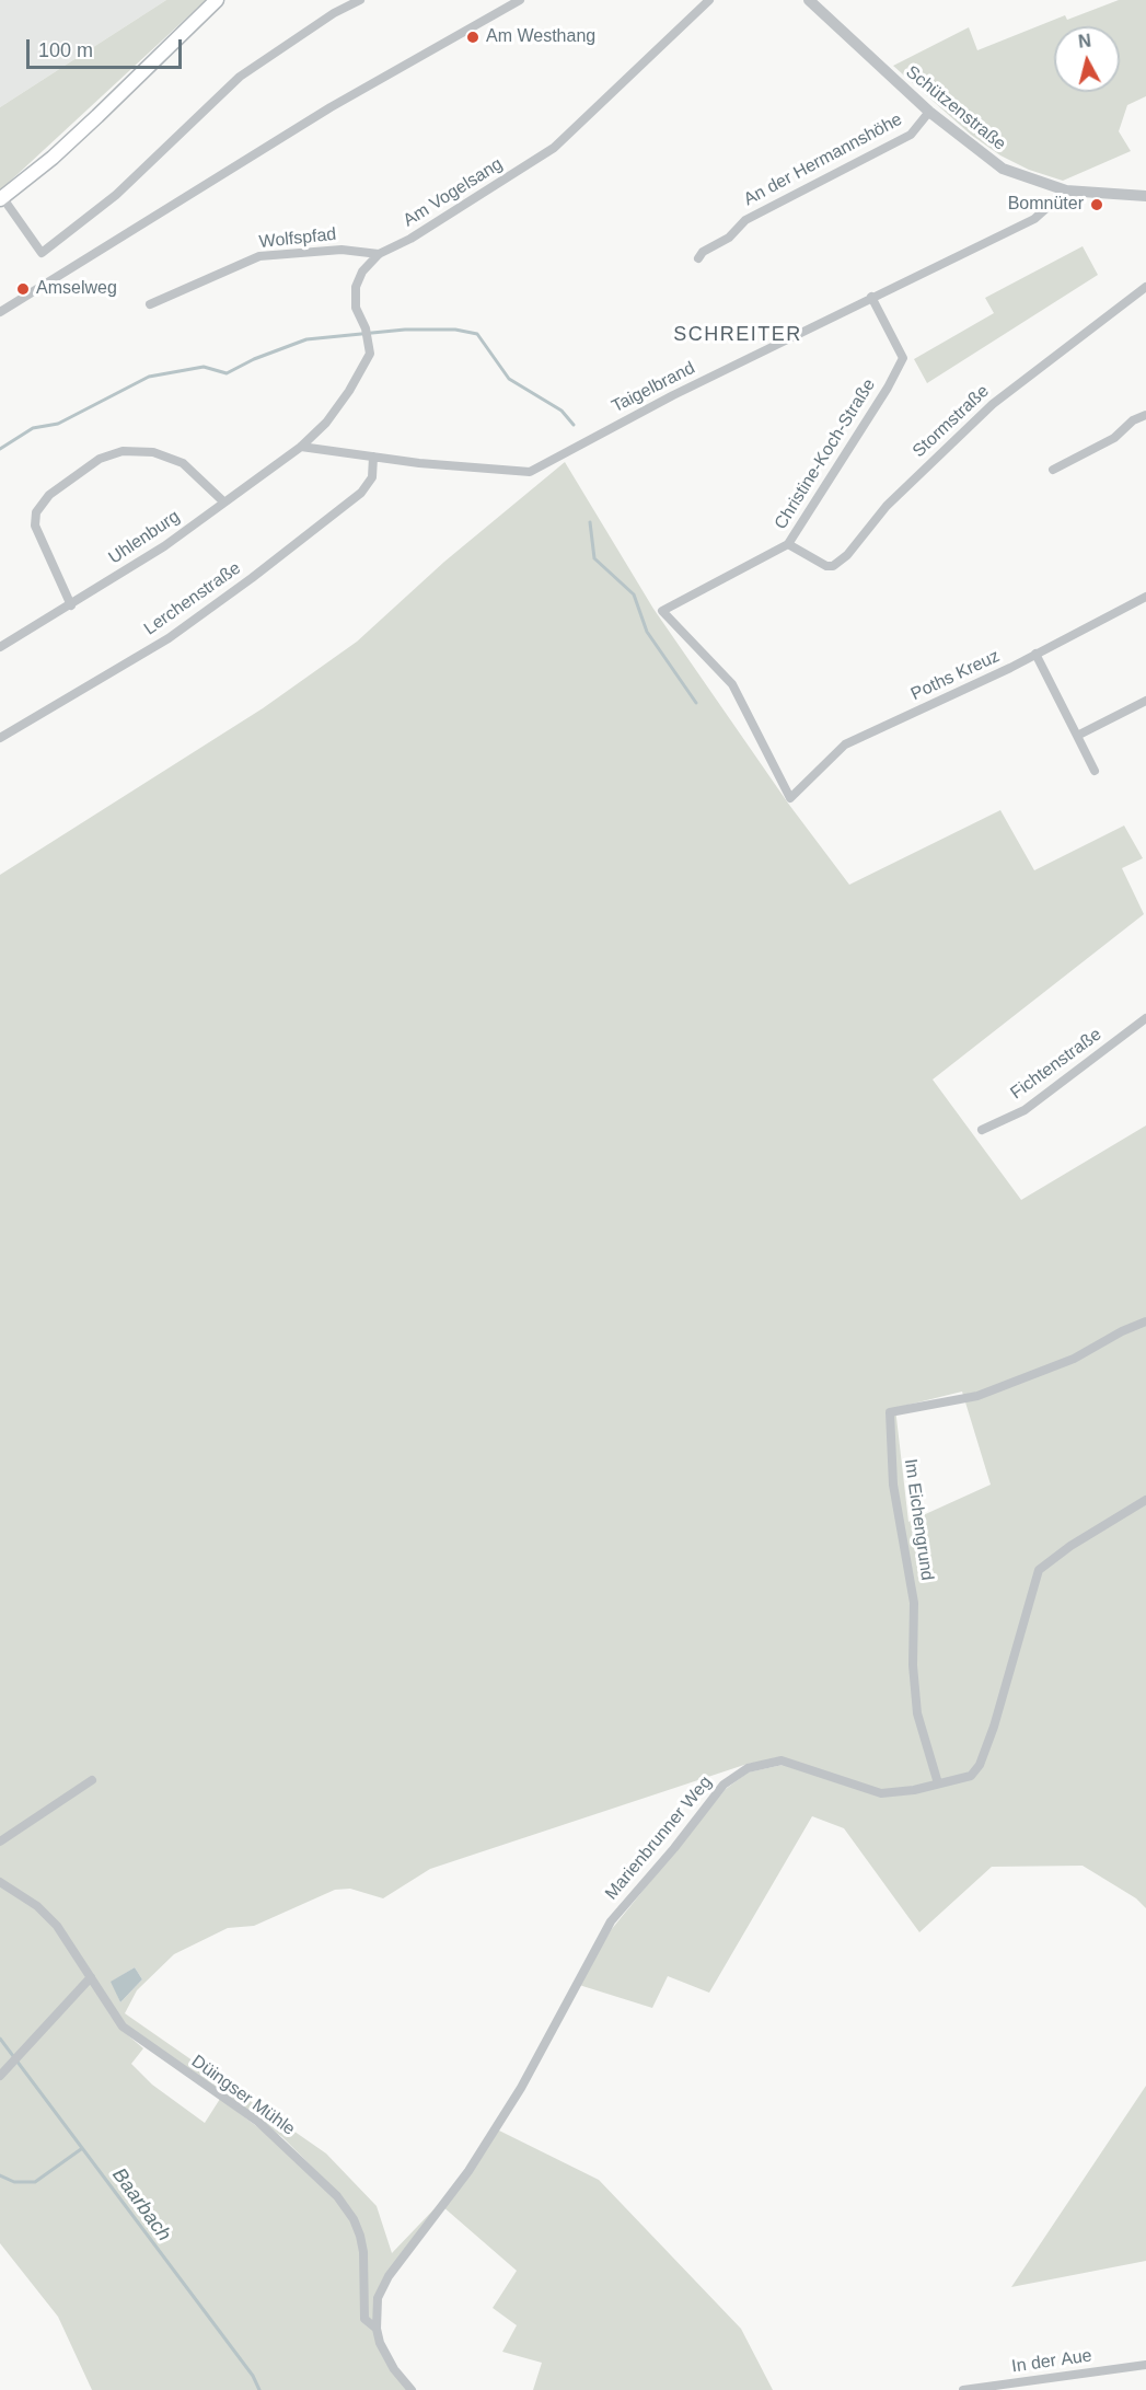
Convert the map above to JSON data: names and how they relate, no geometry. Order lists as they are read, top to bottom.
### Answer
{
  "streets": {
    "street": [
      "Schützenstraße",
      "An der Hermannshöhe",
      "Am Vogelsang",
      "Wolfspfad",
      "Taigelbrand",
      "Stormstraße",
      "Christine-Koch-Straße",
      "Uhlenburg",
      "Lerchenstraße",
      "Poths Kreuz",
      "Fichtenstraße",
      "Im Eichengrund",
      "Marienbrunner Weg",
      "Düingser Mühle",
      "In der Aue"
    ]
  },
  "crossings": [
    ["Schützenstraße", "An der Hermannshöhe"],
    ["Schützenstraße", "Taigelbrand"],
    ["Am Vogelsang", "Wolfspfad"],
    ["Am Vogelsang", "Taigelbrand"],
    ["Am Vogelsang", "Uhlenburg"],
    ["Taigelbrand", "Christine-Koch-Straße"],
    ["Taigelbrand", "Uhlenburg"],
    ["Taigelbrand", "Lerchenstraße"],
    ["Stormstraße", "Christine-Koch-Straße"],
    ["Christine-Koch-Straße", "Poths Kreuz"],
    ["Im Eichengrund", "Marienbrunner Weg"],
    ["Marienbrunner Weg", "Düingser Mühle"]
  ],
  "districts": ["SCHREITER"],
  "water": ["Baarbach"],
  "places": ["Am Westhang", "Bomnüter", "Amselweg"],
  "scale_bar": "100 m",
  "north": "top"
}
